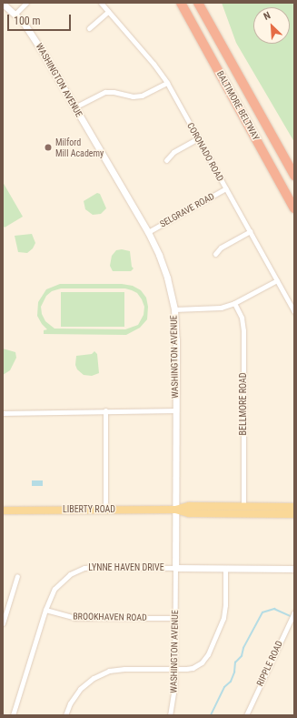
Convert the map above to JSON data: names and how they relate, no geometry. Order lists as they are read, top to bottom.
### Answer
{
  "streets": {
    "highway": ["BALTIMORE BELTWAY"],
    "main road": ["WASHINGTON AVENUE", "LIBERTY ROAD", "LYNNE HAVEN DRIVE"],
    "street": [
      "CORONADO ROAD",
      "SELGRAVE ROAD",
      "BELLMORE ROAD",
      "BROOKHAVEN ROAD",
      "RIPPLE ROAD"
    ]
  },
  "crossings": [
    ["WASHINGTON AVENUE", "SELGRAVE ROAD"],
    ["WASHINGTON AVENUE", "LIBERTY ROAD"],
    ["WASHINGTON AVENUE", "LYNNE HAVEN DRIVE"],
    ["WASHINGTON AVENUE", "BROOKHAVEN ROAD"],
    ["CORONADO ROAD", "SELGRAVE ROAD"],
    ["BELLMORE ROAD", "LIBERTY ROAD"],
    ["LYNNE HAVEN DRIVE", "BROOKHAVEN ROAD"]
  ],
  "places": ["Milford Mill Academy"],
  "scale_bar": "100 m",
  "north": "top left"
}
